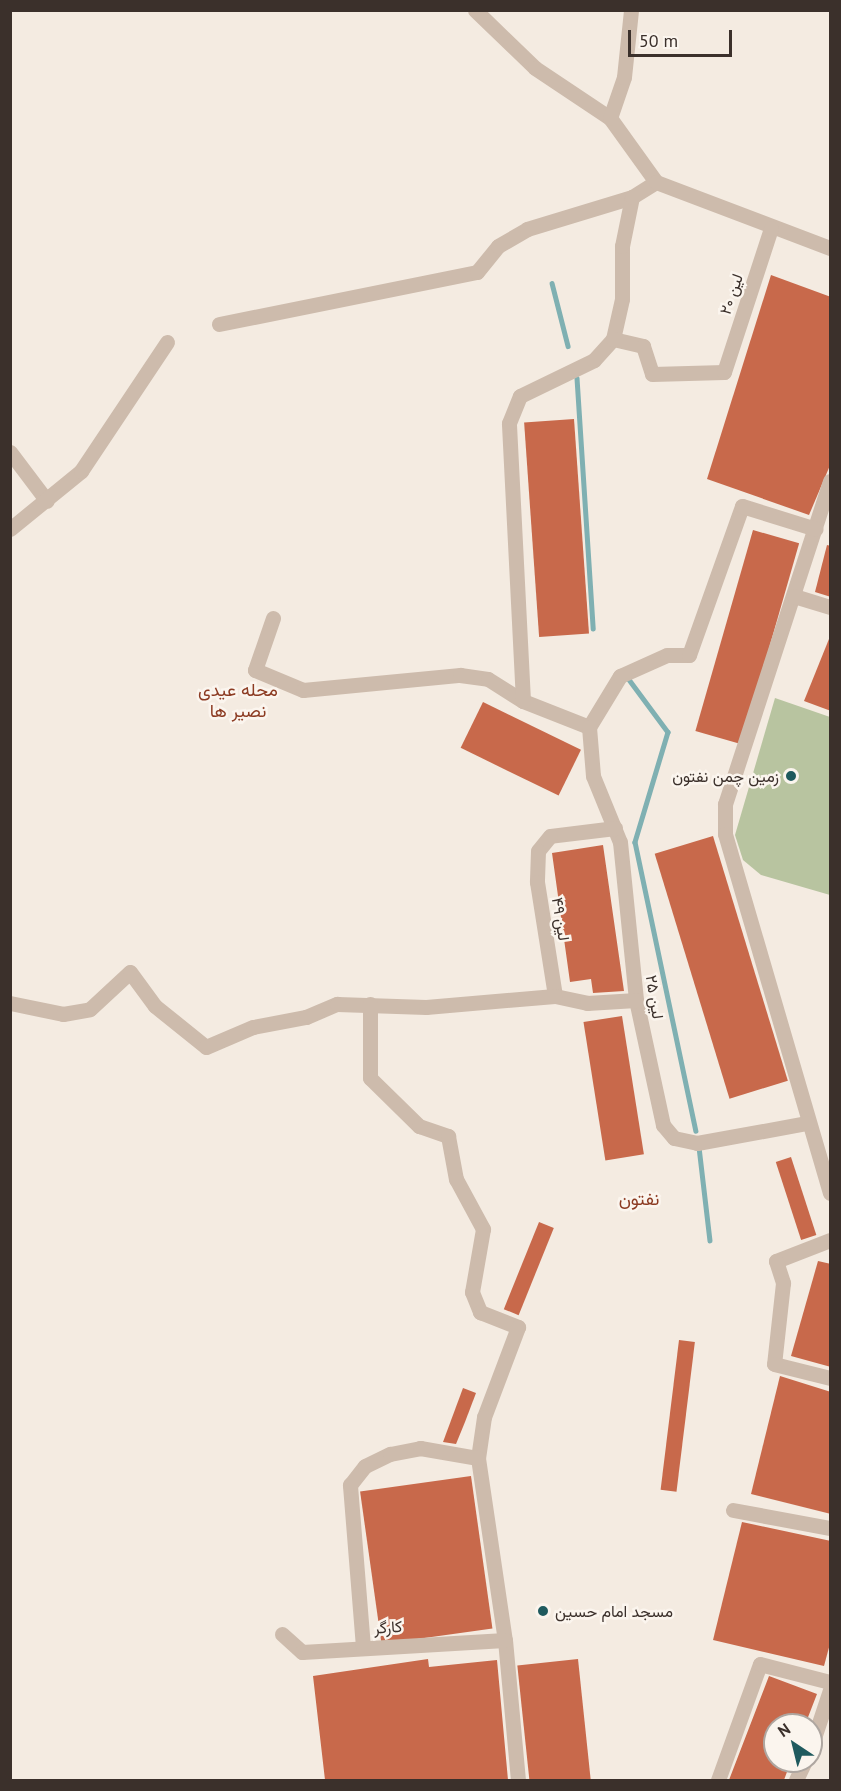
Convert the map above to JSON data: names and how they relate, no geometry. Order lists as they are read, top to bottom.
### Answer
{
  "streets": {
    "street": [
      "لین ۲۰",
      "لین ۴۹",
      "لین ۲۵",
      "کارگر"
    ]
  },
  "crossings": [
    ["لین ۴۹", "لین ۲۵"]
  ],
  "districts": ["محله عیدی نصیر ها", "نفتون"],
  "places": ["زمین چمن نفتون", "مسجد امام حسین"],
  "scale_bar": "50 m",
  "north": "top left"
}
